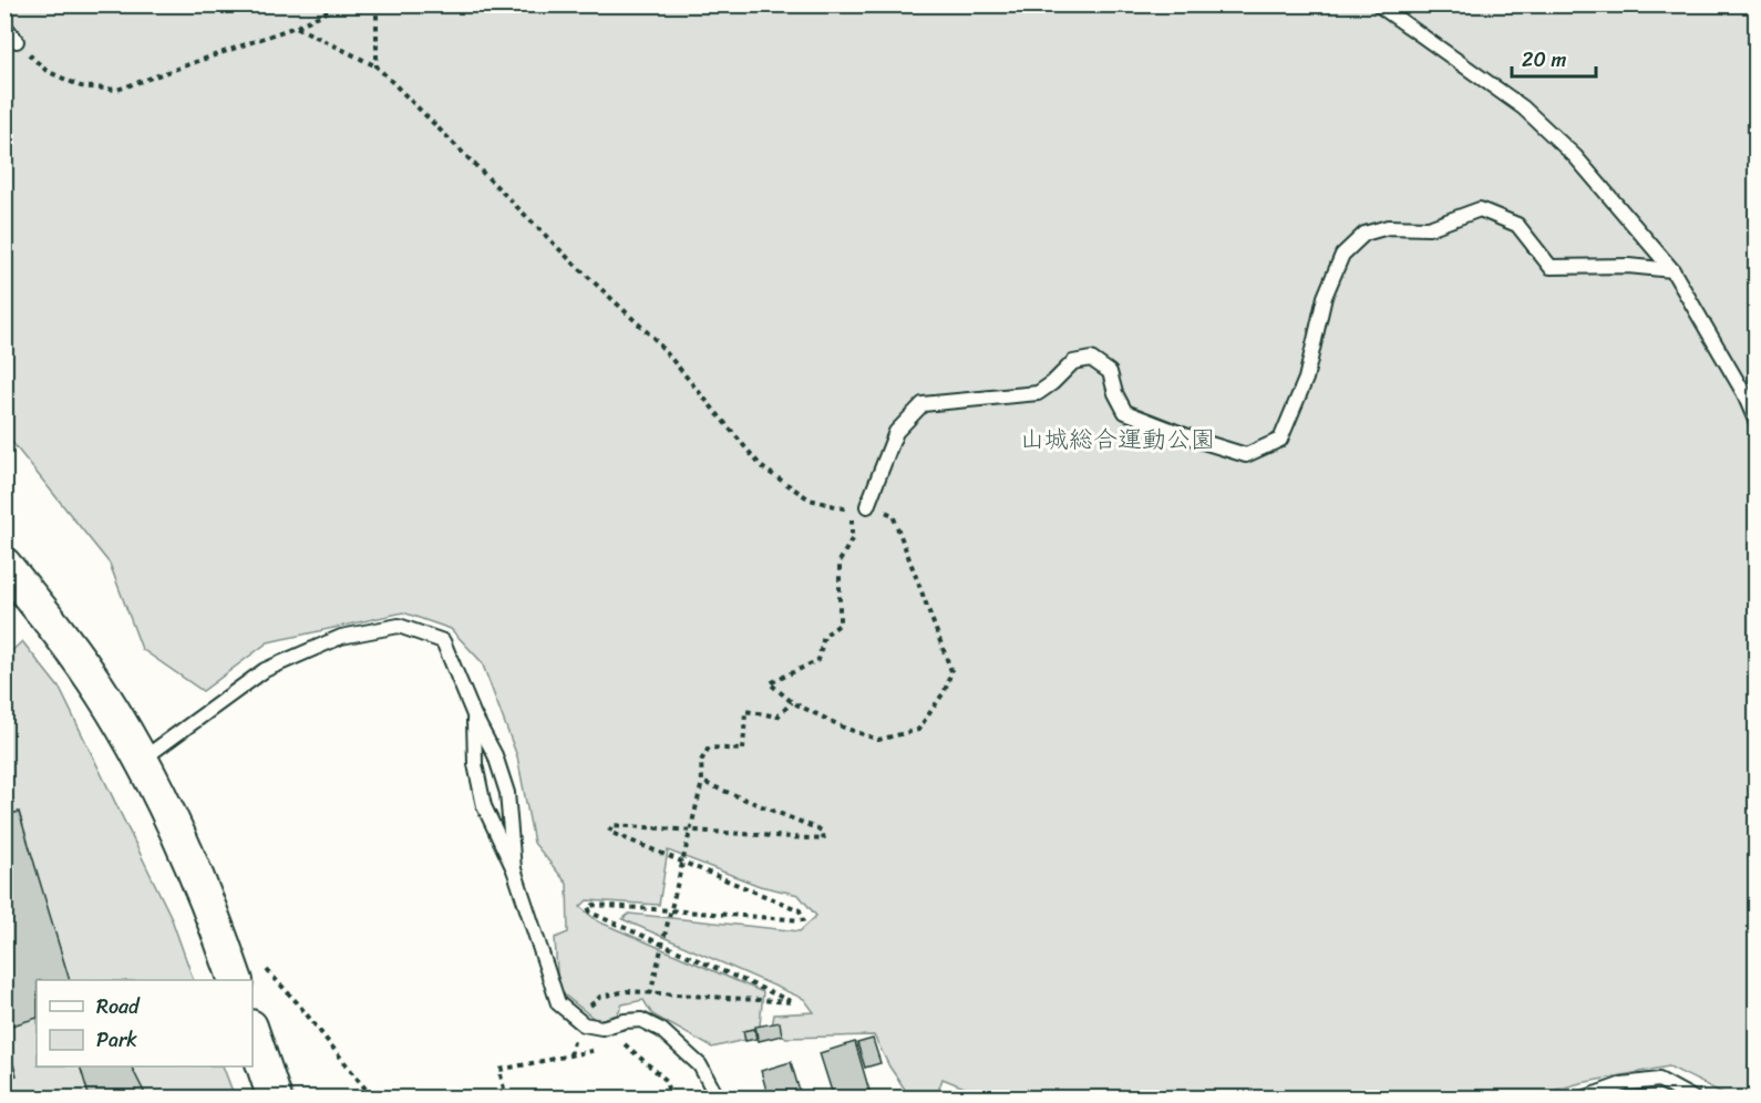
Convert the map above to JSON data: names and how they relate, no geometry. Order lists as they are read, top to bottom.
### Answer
{
  "parks": ["山城総合運動公園"],
  "legend": ["Road", "Park"],
  "scale_bar": "20 m"
}
